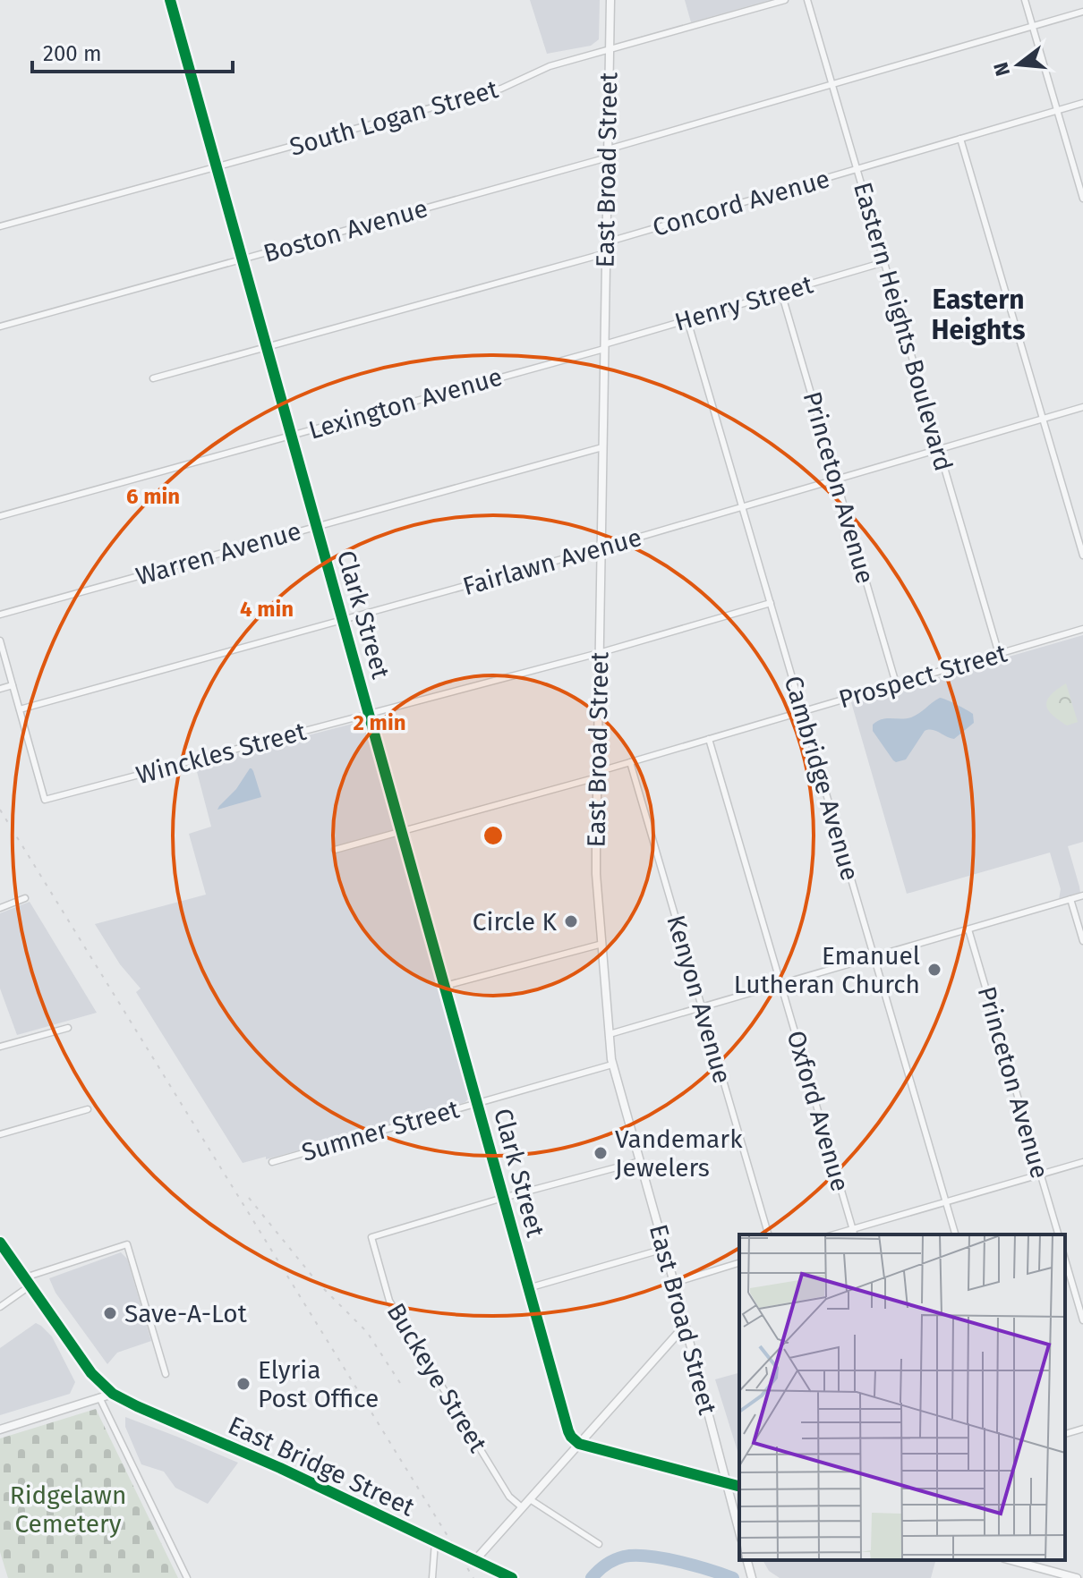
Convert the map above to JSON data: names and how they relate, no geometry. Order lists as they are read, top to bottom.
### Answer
{
  "streets": {
    "main road": ["East Bridge Street"],
    "street": [
      "South Logan Street",
      "East Broad Street",
      "Concord Avenue",
      "Boston Avenue",
      "Henry Street",
      "Eastern Heights Boulevard",
      "Lexington Avenue",
      "Princeton Avenue",
      "Warren Avenue",
      "Fairlawn Avenue",
      "Clark Street",
      "Prospect Street",
      "Winckles Street",
      "Cambridge Avenue",
      "Kenyon Avenue",
      "Oxford Avenue",
      "Sumner Street",
      "Buckeye Street"
    ]
  },
  "crossings": [
    ["South Logan Street", "East Broad Street"],
    ["South Logan Street", "Clark Street"],
    ["East Broad Street", "Concord Avenue"],
    ["East Broad Street", "Boston Avenue"],
    ["East Broad Street", "Henry Street"],
    ["East Broad Street", "Lexington Avenue"],
    ["East Broad Street", "Warren Avenue"],
    ["East Broad Street", "Fairlawn Avenue"],
    ["East Broad Street", "Prospect Street"],
    ["East Broad Street", "Winckles Street"],
    ["East Broad Street", "Sumner Street"],
    ["Concord Avenue", "Eastern Heights Boulevard"],
    ["Boston Avenue", "Eastern Heights Boulevard"],
    ["Boston Avenue", "Clark Street"],
    ["Henry Street", "Eastern Heights Boulevard"],
    ["Henry Street", "Lexington Avenue"],
    ["Henry Street", "Princeton Avenue"],
    ["Henry Street", "Cambridge Avenue"],
    ["Eastern Heights Boulevard", "Fairlawn Avenue"],
    ["Eastern Heights Boulevard", "Prospect Street"],
    ["Lexington Avenue", "Clark Street"],
    ["Princeton Avenue", "Fairlawn Avenue"],
    ["Princeton Avenue", "Prospect Street"],
    ["Warren Avenue", "Clark Street"],
    ["Fairlawn Avenue", "Clark Street"],
    ["Fairlawn Avenue", "Winckles Street"],
    ["Fairlawn Avenue", "Cambridge Avenue"],
    ["Clark Street", "Prospect Street"],
    ["Clark Street", "Winckles Street"],
    ["Clark Street", "Sumner Street"],
    ["Clark Street", "Buckeye Street"],
    ["Prospect Street", "Cambridge Avenue"],
    ["Prospect Street", "Kenyon Avenue"],
    ["Prospect Street", "Oxford Avenue"],
    ["Winckles Street", "Cambridge Avenue"]
  ],
  "districts": ["Eastern Heights"],
  "parks": ["Ridgelawn Cemetery"],
  "places": [
    "Circle K",
    "Emanuel Lutheran Church",
    "Vandemark Jewelers",
    "Save-A-Lot",
    "Elyria Post Office"
  ],
  "scale_bar": "200 m",
  "north": "left",
  "rings": ["6 min", "4 min", "2 min"]
}
